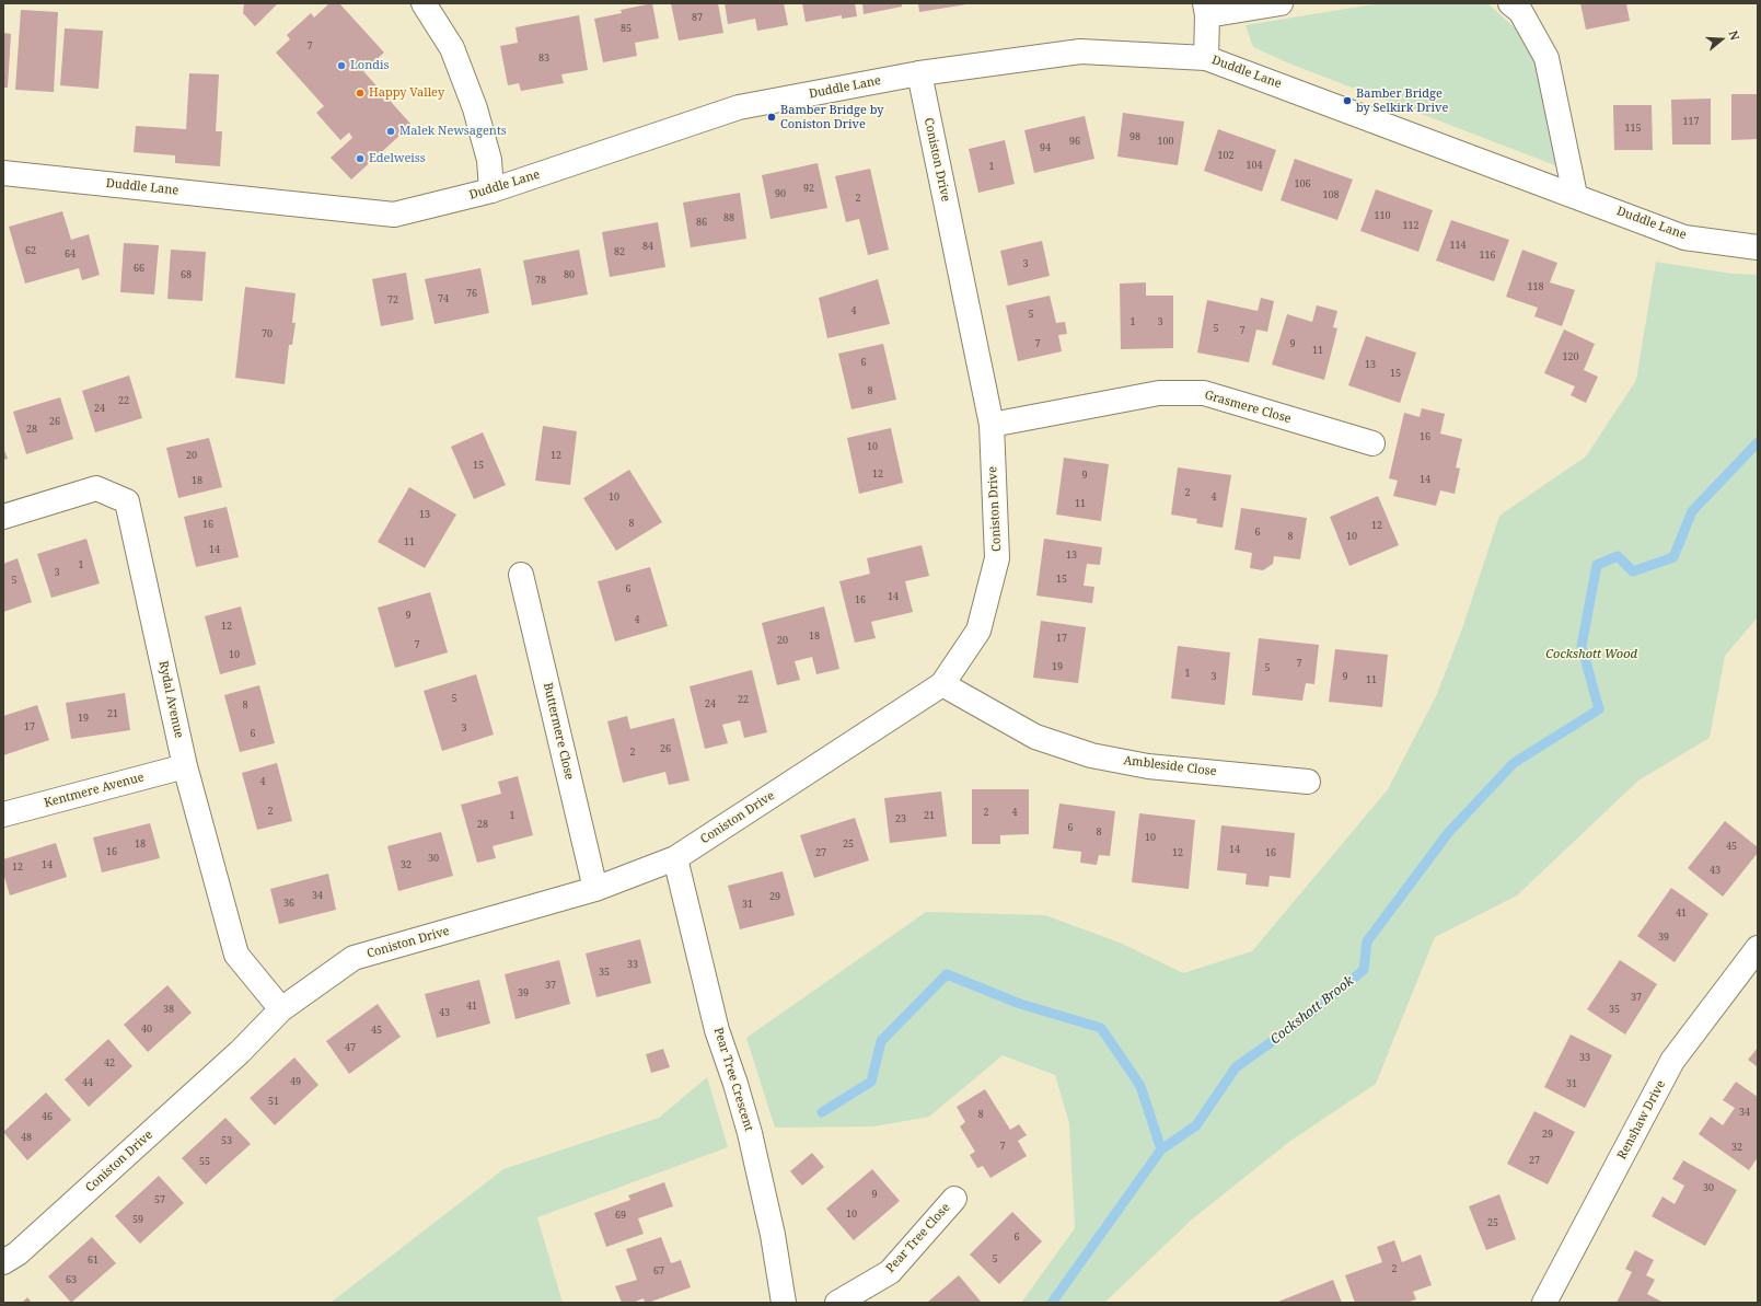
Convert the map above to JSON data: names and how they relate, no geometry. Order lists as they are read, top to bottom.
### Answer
{
  "streets": {
    "street": [
      "Duddle Lane",
      "Coniston Drive",
      "Grasmere Close",
      "Rydal Avenue",
      "Buttermere Close",
      "Ambleside Close",
      "Kentmere Avenue",
      "Pear Tree Crescent",
      "Renshaw Drive",
      "Pear Tree Close"
    ]
  },
  "crossings": [
    ["Duddle Lane", "Coniston Drive"],
    ["Coniston Drive", "Grasmere Close"],
    ["Coniston Drive", "Rydal Avenue"],
    ["Coniston Drive", "Buttermere Close"],
    ["Coniston Drive", "Ambleside Close"],
    ["Coniston Drive", "Pear Tree Crescent"],
    ["Rydal Avenue", "Kentmere Avenue"]
  ],
  "water": ["Cockshott Brook"],
  "parks": ["Cockshott Wood"],
  "places": [
    "Londis",
    "Happy Valley",
    "Bamber Bridge by Selkirk Drive",
    "Bamber Bridge by Coniston Drive",
    "Malek Newsagents",
    "Edelweiss"
  ],
  "house_numbers": [
    "87",
    "85",
    "7",
    "83",
    "117",
    "115",
    "98",
    "96",
    "100",
    "94",
    "102",
    "104",
    "1",
    "106",
    "92",
    "90",
    "108",
    "2",
    "110",
    "88",
    "86",
    "112",
    "114",
    "84",
    "62",
    "82",
    "64",
    "116",
    "3",
    "66",
    "68",
    "80",
    "78",
    "118",
    "76",
    "74",
    "72",
    "4",
    "5",
    "1",
    "3",
    "5",
    "7",
    "70",
    "7",
    "9",
    "11",
    "120",
    "6",
    "13",
    "15",
    "8",
    "22",
    "24",
    "26",
    "28",
    "16",
    "10",
    "20",
    "12",
    "15",
    "12",
    "9",
    "14",
    "18",
    "2",
    "10",
    "4",
    "11",
    "13",
    "8",
    "16",
    "12",
    "6",
    "8",
    "10",
    "11",
    "14",
    "13",
    "1",
    "3",
    "15",
    "5",
    "6",
    "14",
    "16",
    "9",
    "4",
    "12",
    "18",
    "17",
    "20",
    "7",
    "10",
    "7",
    "19",
    "5",
    "1",
    "3",
    "9",
    "11",
    "5",
    "22",
    "24",
    "8",
    "21",
    "19",
    "17",
    "3",
    "6",
    "26",
    "2",
    "4",
    "2",
    "2",
    "4",
    "1",
    "21",
    "23",
    "28",
    "6",
    "8",
    "10",
    "18",
    "25",
    "45",
    "14",
    "16",
    "27",
    "12",
    "16",
    "30",
    "14",
    "32",
    "12",
    "43",
    "34",
    "29",
    "36",
    "31",
    "41",
    "39",
    "33",
    "35",
    "37",
    "39",
    "37",
    "41",
    "38",
    "35",
    "43",
    "40",
    "45",
    "47",
    "33",
    "42",
    "49",
    "44",
    "31",
    "51",
    "34",
    "8",
    "46",
    "29",
    "48",
    "53",
    "7",
    "32",
    "27",
    "55",
    "30",
    "9",
    "57",
    "10",
    "69",
    "59",
    "25",
    "6",
    "5",
    "61",
    "2",
    "67",
    "63"
  ],
  "north": "right"
}
